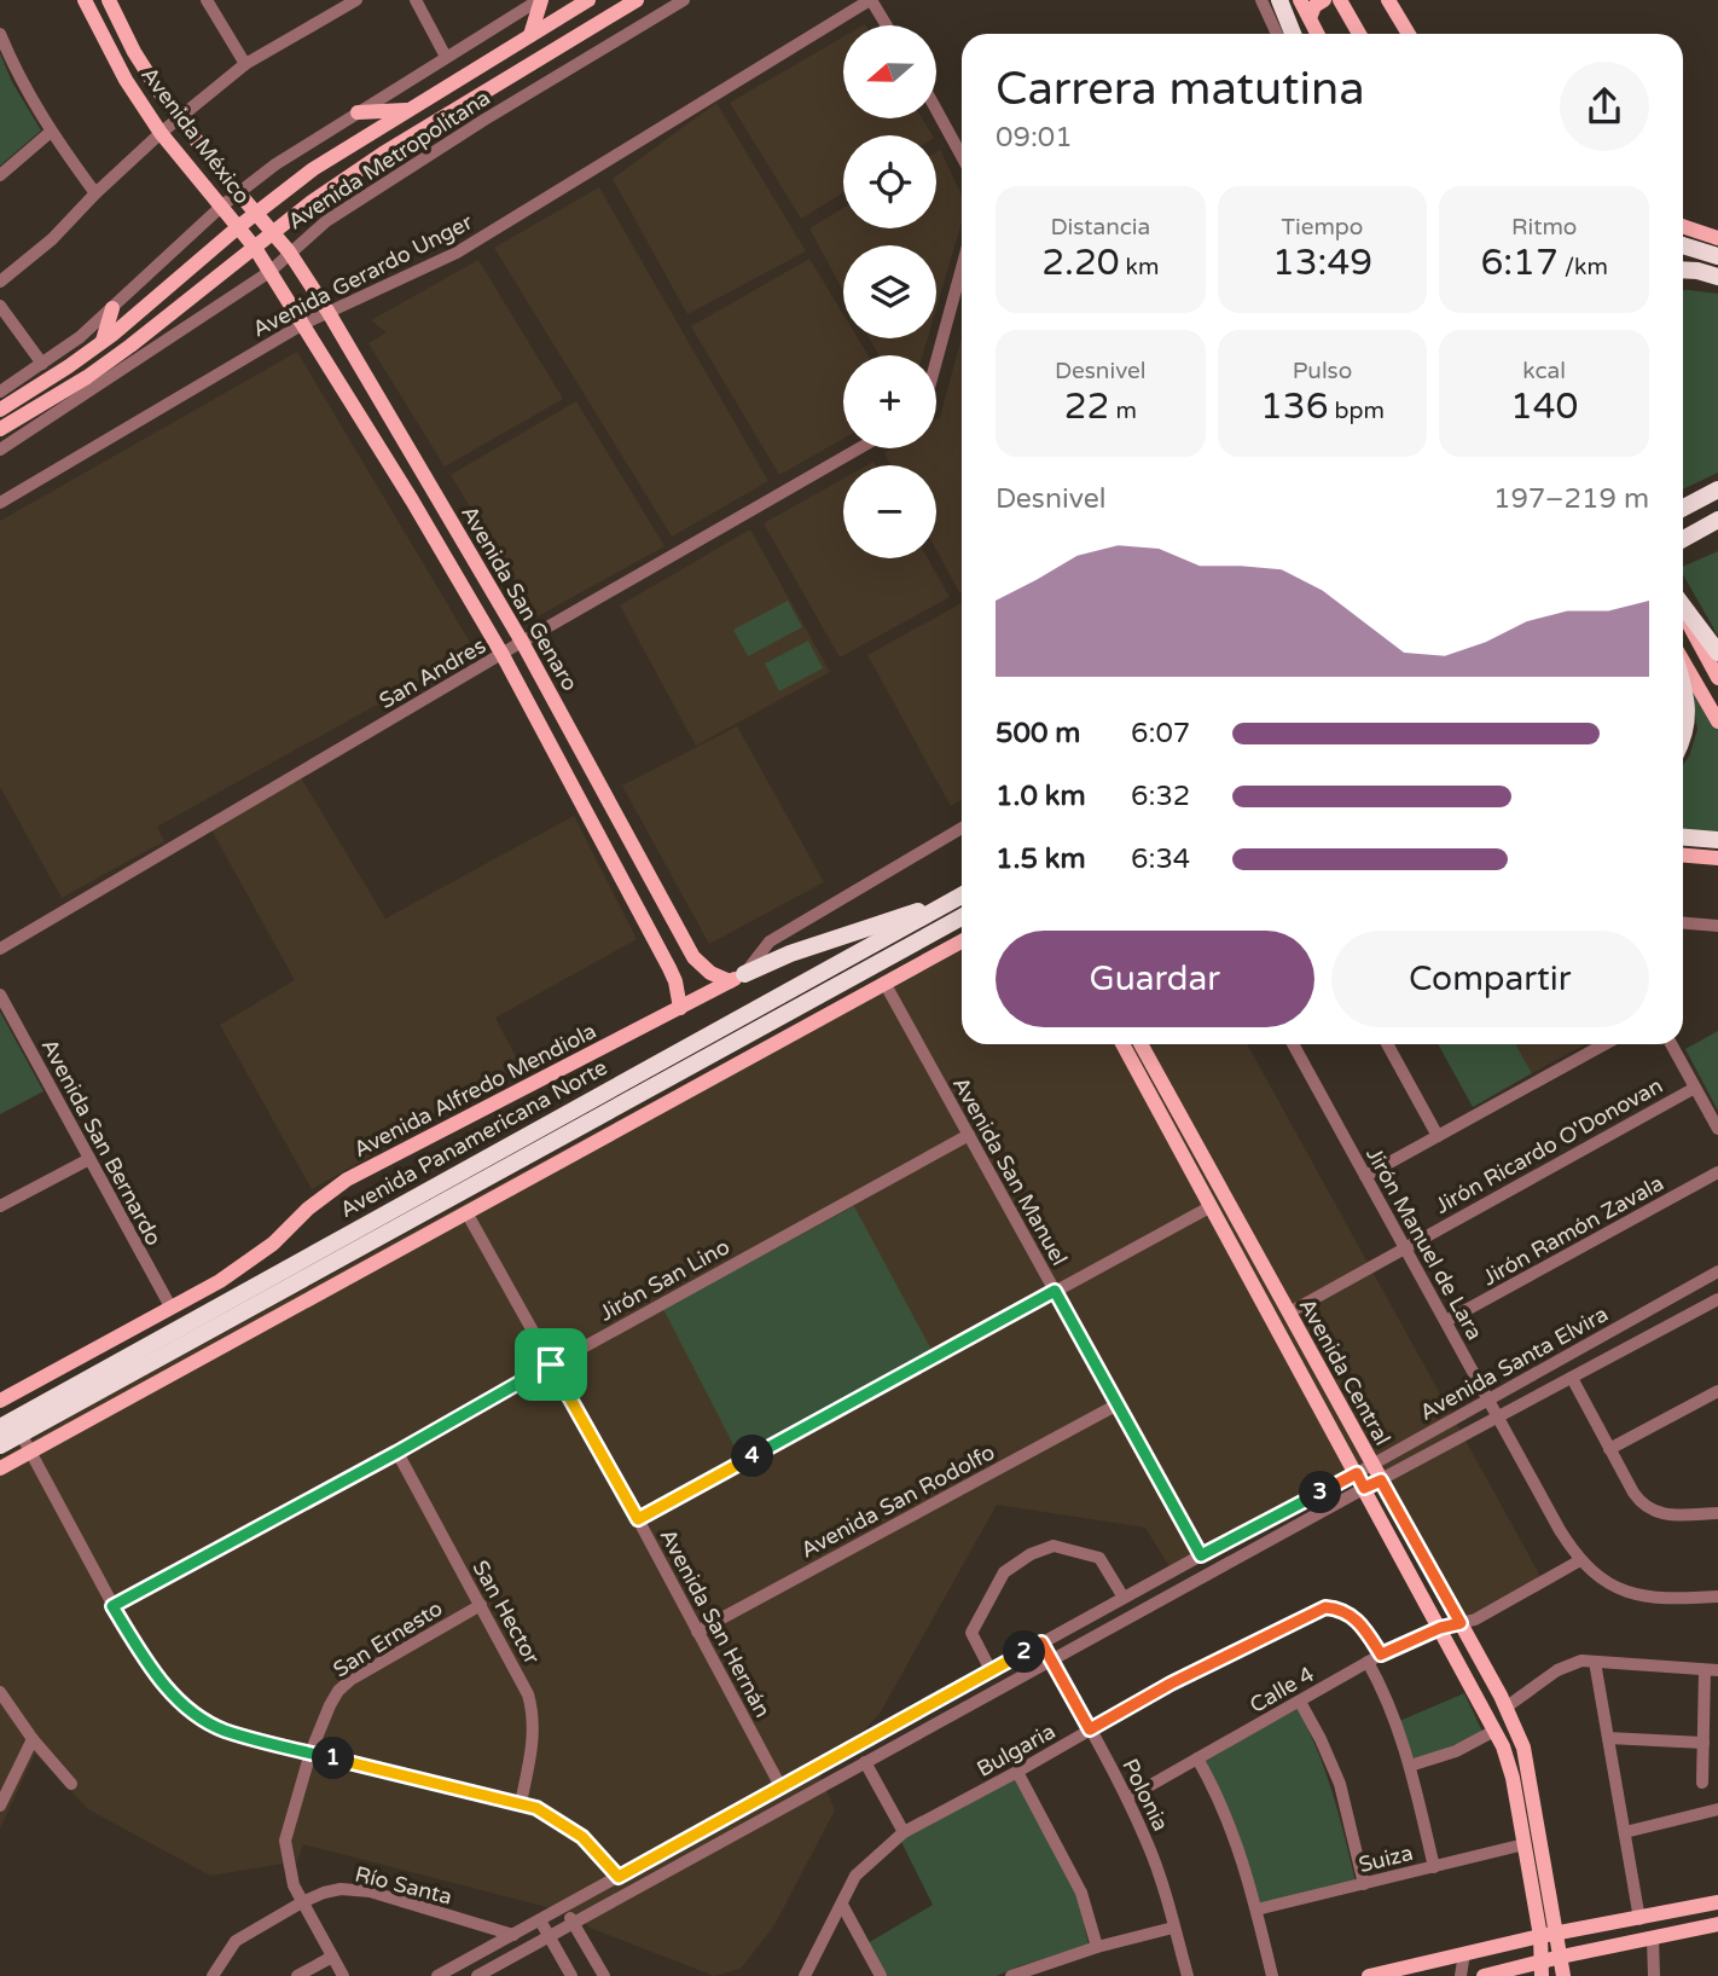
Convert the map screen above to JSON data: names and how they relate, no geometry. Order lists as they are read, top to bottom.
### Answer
{
  "streets": {
    "highway": ["Avenida Panamericana Norte"],
    "main road": [
      "Avenida México",
      "Avenida Metropolitana",
      "Avenida San Genaro",
      "Avenida Alfredo Mendiola",
      "Avenida Central"
    ],
    "street": [
      "Avenida Gerardo Unger",
      "San Andres",
      "Avenida San Bernardo",
      "Jirón Ricardo O'Donovan",
      "Avenida San Manuel",
      "Jirón Ramón Zavala",
      "Jirón Manuel de Lara",
      "Jirón San Lino",
      "Avenida Santa Elvira",
      "Avenida San Rodolfo",
      "San Hector",
      "Avenida San Hernán",
      "San Ernesto",
      "Calle 4",
      "Bulgaria",
      "Polonia",
      "Suiza",
      "Río Santa"
    ]
  },
  "crossings": [
    ["Avenida México", "Avenida Metropolitana"],
    ["Avenida México", "Avenida San Genaro"],
    ["Avenida Metropolitana", "Avenida San Genaro"],
    ["Avenida Gerardo Unger", "Avenida San Genaro"],
    ["Avenida San Genaro", "San Andres"],
    ["Avenida San Genaro", "Avenida Alfredo Mendiola"],
    ["Avenida Alfredo Mendiola", "Avenida San Bernardo"],
    ["Jirón Ricardo O'Donovan", "Jirón Manuel de Lara"],
    ["Jirón Ricardo O'Donovan", "Avenida Central"],
    ["Avenida San Manuel", "Jirón San Lino"],
    ["Avenida San Manuel", "Avenida Santa Elvira"],
    ["Avenida San Manuel", "Avenida San Rodolfo"],
    ["Jirón Ramón Zavala", "Jirón Manuel de Lara"],
    ["Jirón Manuel de Lara", "Avenida Santa Elvira"],
    ["Jirón Manuel de Lara", "Calle 4"],
    ["Jirón San Lino", "San Hector"],
    ["Jirón San Lino", "Avenida San Hernán"],
    ["Avenida Santa Elvira", "Avenida Central"],
    ["Avenida Santa Elvira", "Avenida San Hernán"],
    ["Avenida Santa Elvira", "Polonia"],
    ["Avenida Santa Elvira", "Río Santa"],
    ["Avenida Central", "Calle 4"],
    ["Avenida Central", "Suiza"],
    ["Avenida San Rodolfo", "Avenida San Hernán"],
    ["San Hector", "San Ernesto"],
    ["San Ernesto", "Río Santa"],
    ["Calle 4", "Bulgaria"],
    ["Calle 4", "Polonia"],
    ["Bulgaria", "Polonia"]
  ],
  "north": "left",
  "page": {
    "map_buttons": ["+", "−"],
    "heading": ["Carrera matutina", "09:01"],
    "stats": [
      ["Distancia", "2.20 km"],
      ["Tiempo", "13:49"],
      ["Ritmo", "6:17 /km"],
      ["Desnivel", "22 m"],
      ["Pulso", "136 bpm"],
      ["kcal", "140"]
    ],
    "chart": ["Desnivel", "197–219 m"],
    "list": [
      {
        "name": "500 m",
        "note": "6:07"
      },
      {
        "name": "1.0 km",
        "note": "6:32"
      },
      {
        "name": "1.5 km",
        "note": "6:34"
      }
    ],
    "buttons": ["Guardar", "Compartir"],
    "pins": [
      "4",
      "3",
      "2",
      "1"
    ]
  }
}
